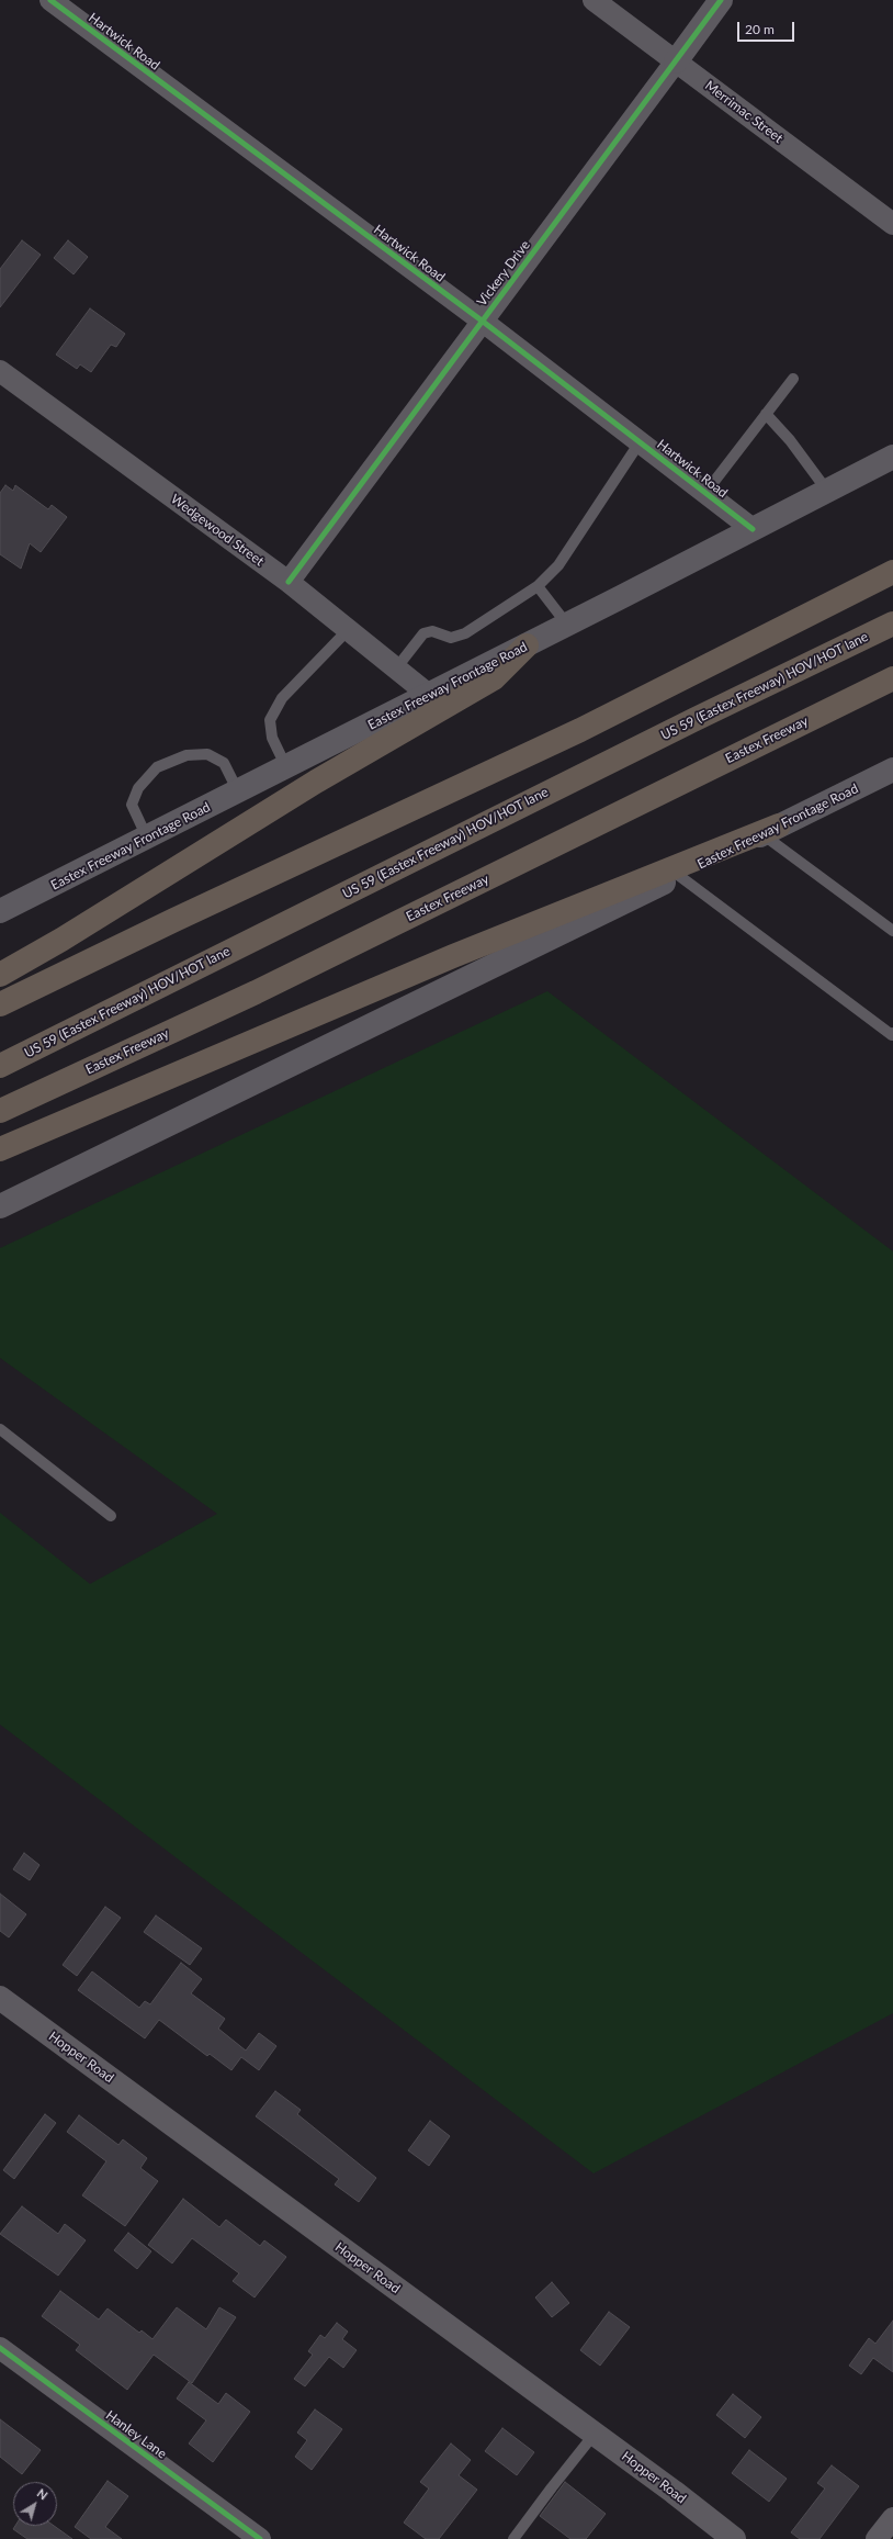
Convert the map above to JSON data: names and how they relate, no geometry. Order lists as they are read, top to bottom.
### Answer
{
  "streets": {
    "highway": ["US 59 (Eastex Freeway) HOV/HOT lane", "Eastex Freeway"],
    "main road": ["Vickery Drive", "Eastex Freeway Frontage Road", "Hopper Road"],
    "street": [
      "Hartwick Road",
      "Merrimac Street",
      "Wedgewood Street",
      "Hanley Lane"
    ]
  },
  "crossings": [
    ["Hartwick Road", "Vickery Drive"],
    ["Hartwick Road", "Eastex Freeway Frontage Road"],
    ["Merrimac Street", "Vickery Drive"],
    ["Vickery Drive", "Wedgewood Street"],
    ["Wedgewood Street", "Eastex Freeway Frontage Road"]
  ],
  "scale_bar": "20 m",
  "north": "top right"
}
